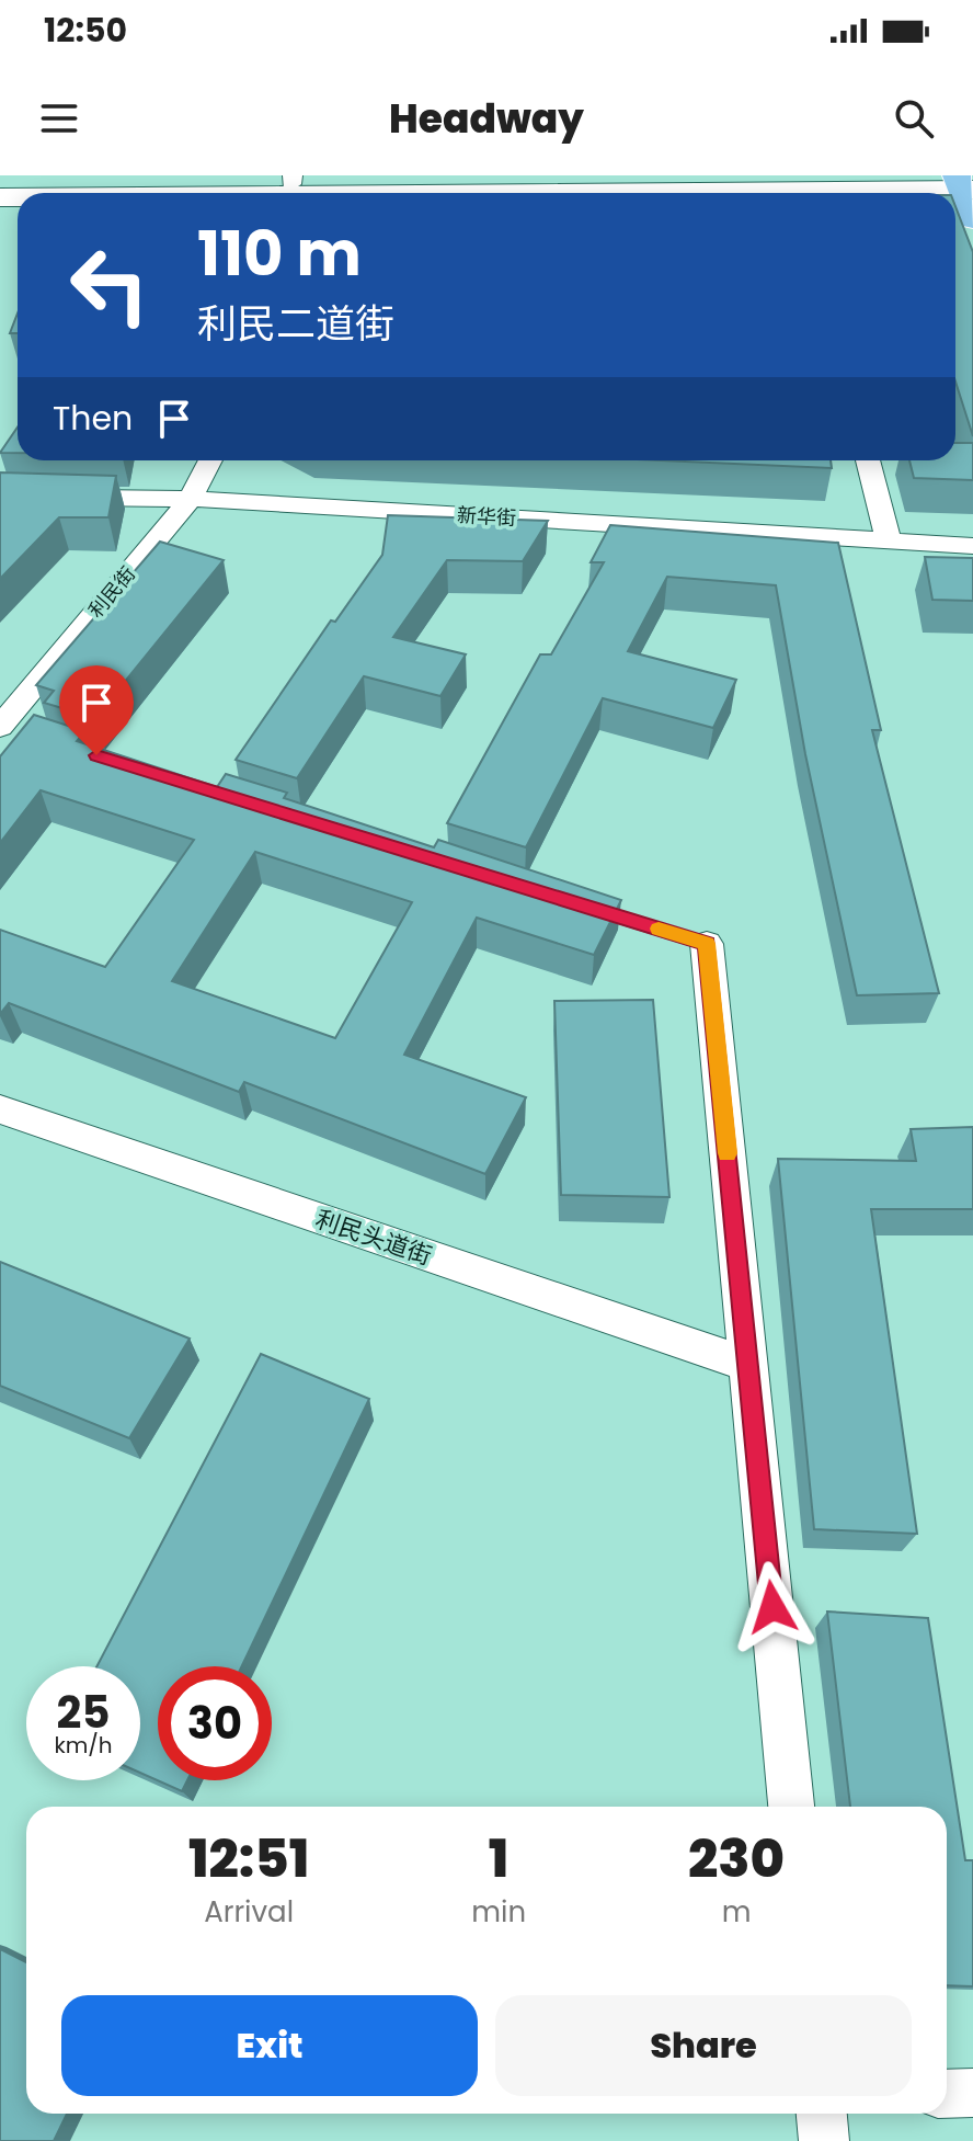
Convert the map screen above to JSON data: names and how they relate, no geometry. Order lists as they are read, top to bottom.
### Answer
{
  "streets": {
    "street": ["新华街", "利民街", "利民头道街"]
  },
  "crossings": [
    ["新华街", "利民街"]
  ],
  "page": {
    "status": "12:50",
    "header": "Headway",
    "turn": ["110 m", "利民二道街"],
    "then": "Then",
    "speed": "25 km/h",
    "limit": "30",
    "eta": [
      "12:51",
      "Arrival",
      "1",
      "min",
      "230",
      "m"
    ],
    "buttons": ["Exit", "Share"]
  }
}
